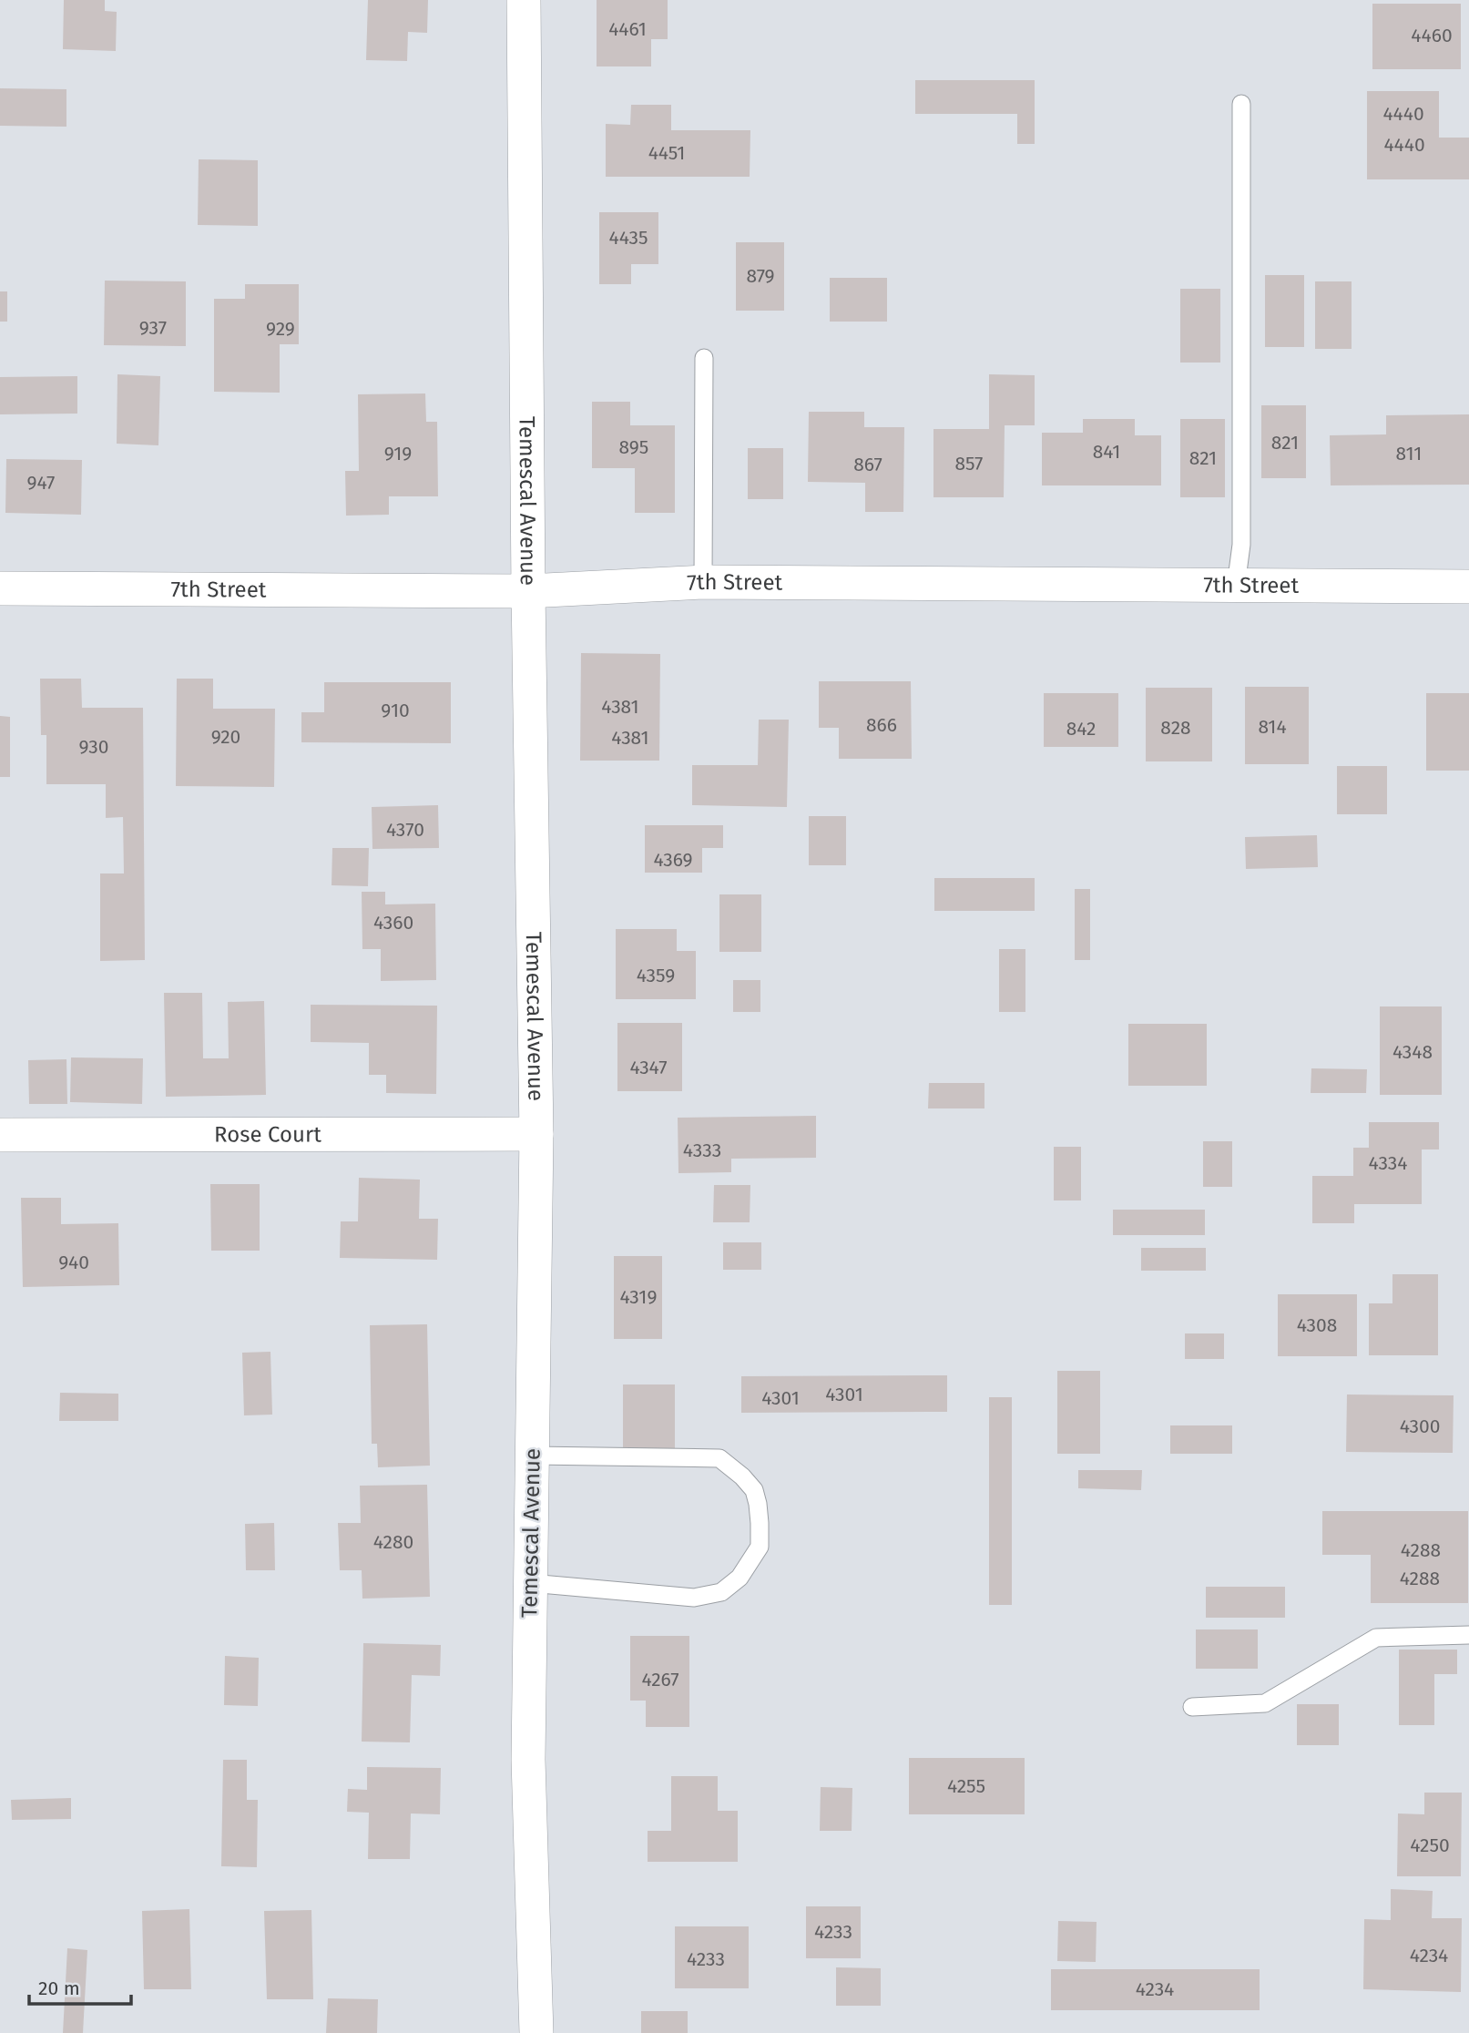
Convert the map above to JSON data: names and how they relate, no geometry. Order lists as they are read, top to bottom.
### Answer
{
  "streets": {
    "street": ["Temescal Avenue", "7th Street", "Rose Court"]
  },
  "crossings": [
    ["Temescal Avenue", "7th Street"],
    ["Temescal Avenue", "Rose Court"]
  ],
  "house_numbers": [
    "4461",
    "4460",
    "4440",
    "4440",
    "4451",
    "4435",
    "879",
    "937",
    "929",
    "821",
    "895",
    "841",
    "919",
    "811",
    "821",
    "857",
    "867",
    "947",
    "4381",
    "910",
    "866",
    "814",
    "828",
    "842",
    "920",
    "4381",
    "930",
    "4370",
    "4369",
    "4360",
    "4359",
    "4348",
    "4347",
    "4333",
    "4334",
    "940",
    "4319",
    "4308",
    "4301",
    "4301",
    "4300",
    "4280",
    "4288",
    "4288",
    "4267",
    "4255",
    "4250",
    "4233",
    "4234",
    "4233",
    "4234"
  ],
  "scale_bar": "20 m"
}
